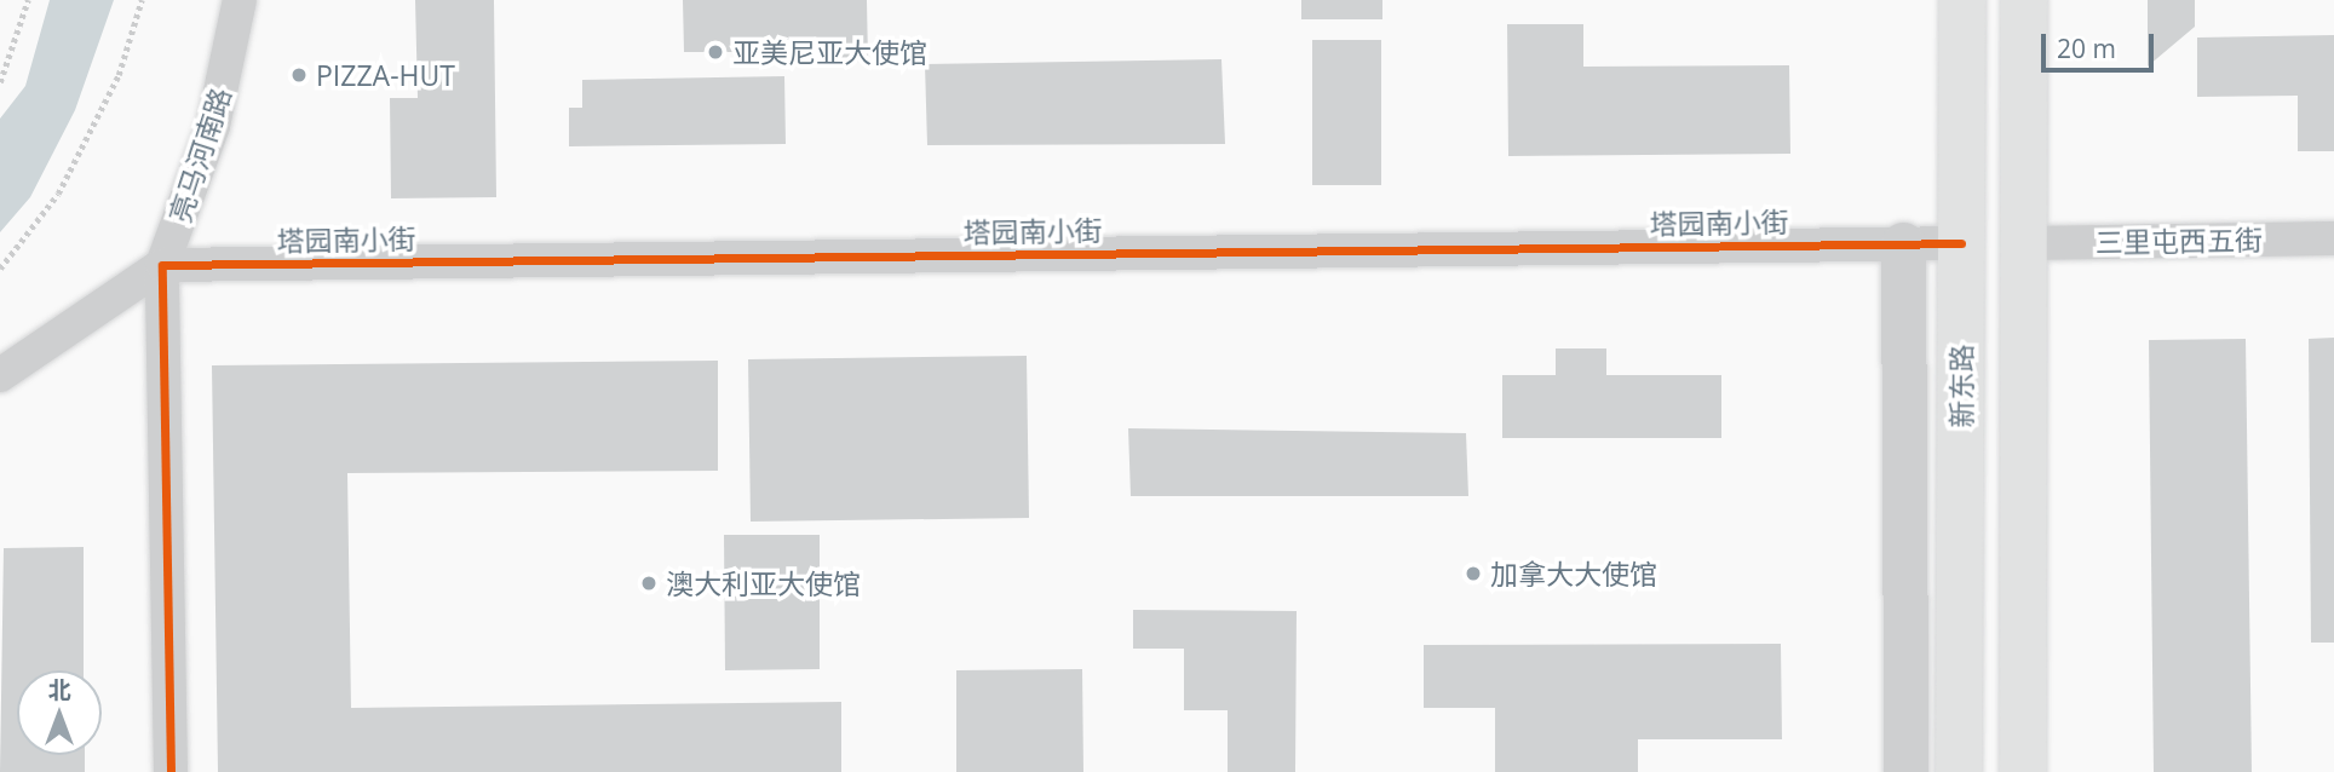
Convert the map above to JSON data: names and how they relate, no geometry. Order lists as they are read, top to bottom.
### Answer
{
  "streets": {
    "main road": ["新东路"],
    "street": ["亮马河南路", "塔园南小街", "三里屯西五街"]
  },
  "crossings": [
    ["亮马河南路", "塔园南小街"],
    ["塔园南小街", "新东路"]
  ],
  "places": [
    "亚美尼亚大使馆",
    "PIZZA-HUT",
    "加拿大大使馆",
    "澳大利亚大使馆"
  ],
  "scale_bar": "20 m",
  "north": "top"
}
